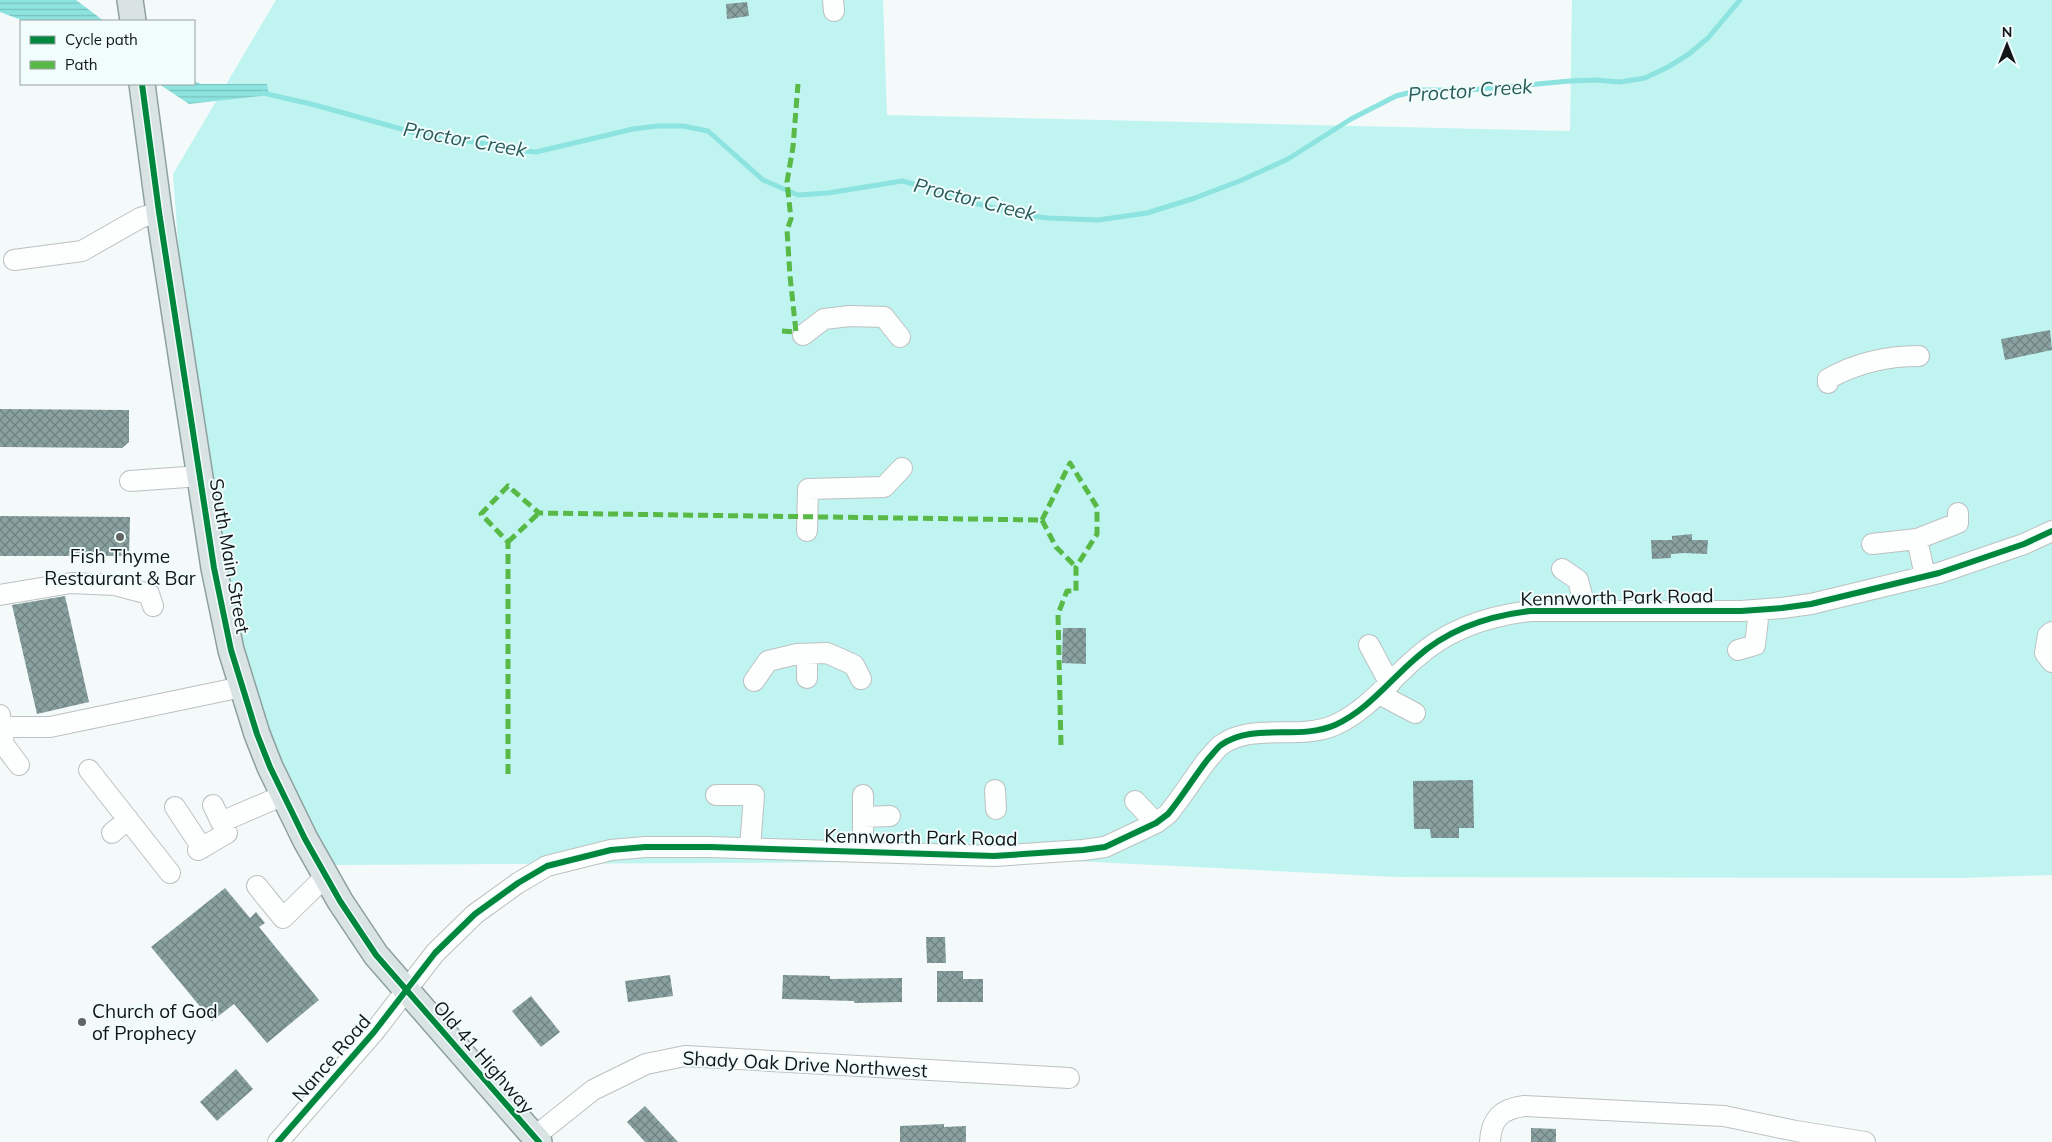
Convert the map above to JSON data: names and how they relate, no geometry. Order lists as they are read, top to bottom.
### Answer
{
  "streets": {
    "main road": ["South Main Street", "Old 41 Highway"],
    "street": ["Kennworth Park Road", "Nance Road", "Shady Oak Drive Northwest"]
  },
  "crossings": [
    ["South Main Street", "Kennworth Park Road"],
    ["South Main Street", "Old 41 Highway"],
    ["South Main Street", "Nance Road"],
    ["Kennworth Park Road", "Old 41 Highway"],
    ["Kennworth Park Road", "Nance Road"],
    ["Old 41 Highway", "Nance Road"],
    ["Old 41 Highway", "Shady Oak Drive Northwest"]
  ],
  "water": ["Proctor Creek"],
  "places": ["Fish Thyme Restaurant & Bar", "Church of God of Prophecy"],
  "legend": ["Cycle path", "Path"],
  "north": "top"
}
